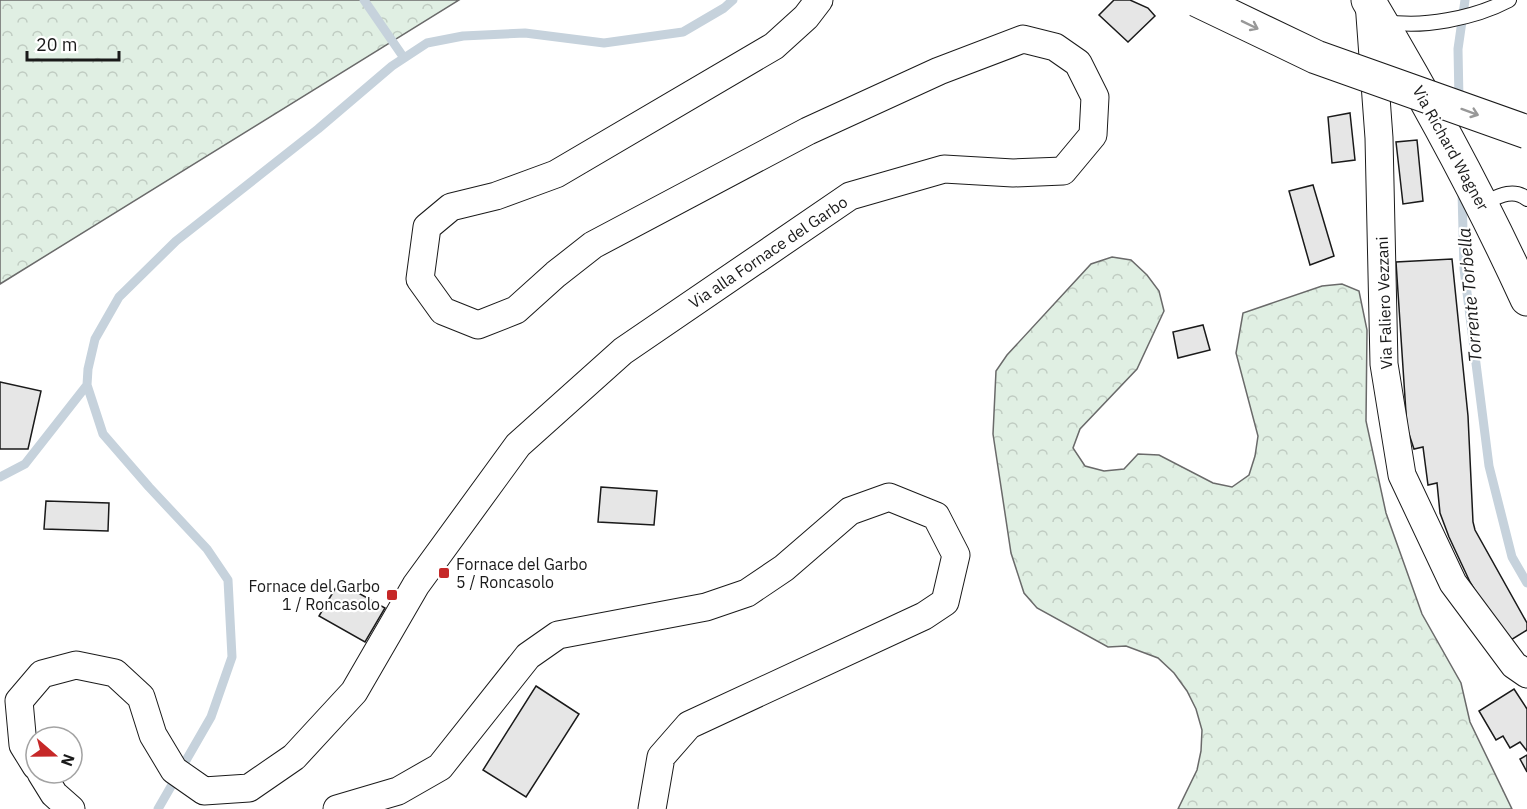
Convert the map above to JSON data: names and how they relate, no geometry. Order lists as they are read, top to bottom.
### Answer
{
  "streets": {
    "main road": ["Via Richard Wagner"],
    "street": ["Via alla Fornace del Garbo", "Via Faliero Vezzani"]
  },
  "crossings": [
    ["Via Richard Wagner", "Via Faliero Vezzani"]
  ],
  "water": ["Torrente Torbella"],
  "places": {
    "transit": ["Fornace del Garbo 5 / Roncasolo", "Fornace del Garbo 1 / Roncasolo"]
  },
  "scale_bar": "20 m",
  "north": "right"
}
